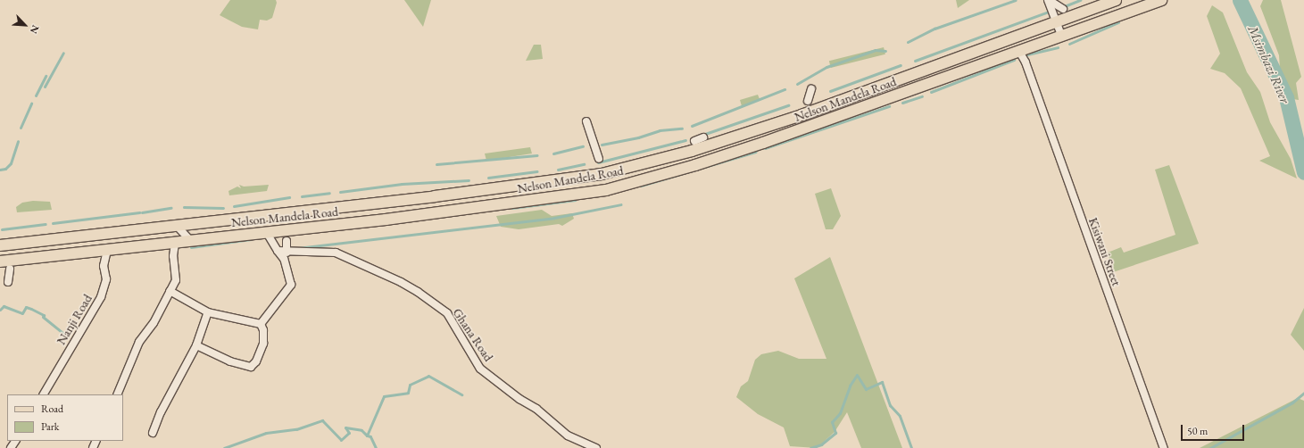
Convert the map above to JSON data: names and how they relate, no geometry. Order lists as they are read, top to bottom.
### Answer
{
  "streets": {
    "main road": ["Nelson Mandela Road"],
    "street": ["Kisiwani Street", "Nanji Road", "Ghana Road"]
  },
  "crossings": [
    ["Nelson Mandela Road", "Kisiwani Street"],
    ["Nelson Mandela Road", "Nanji Road"]
  ],
  "water": ["Msimbazi River"],
  "legend": ["Road", "Park"],
  "scale_bar": "50 m",
  "north": "bottom right"
}
